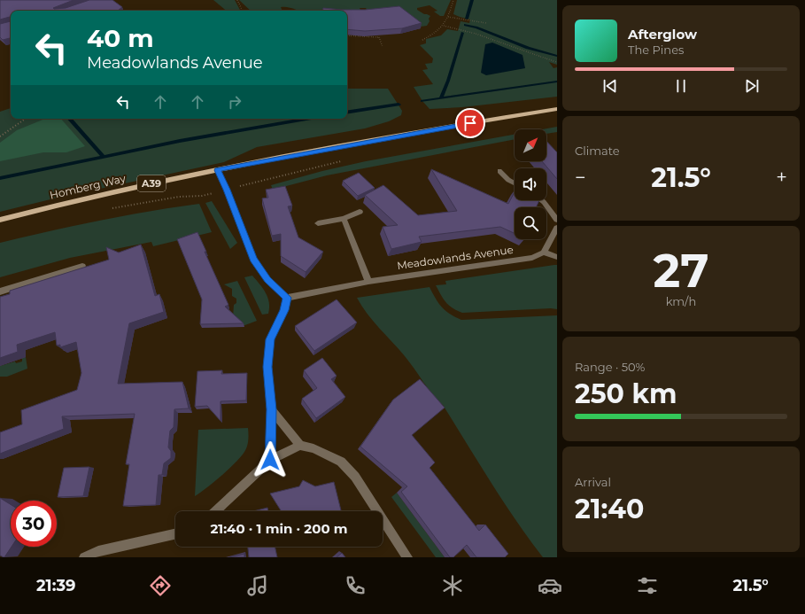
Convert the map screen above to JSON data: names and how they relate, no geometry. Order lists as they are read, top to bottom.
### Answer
{
  "streets": {
    "main road": ["A39", "Homberg Way"],
    "street": ["Meadowlands Avenue"]
  },
  "north": "top right",
  "page": {
    "turn": ["40 m", "Meadowlands Avenue"],
    "song": ["Afterglow", "The Pines"],
    "tile": [
      "Climate",
      ["27", "km/h"],
      ["Range · 50%", "250 km"],
      ["Arrival", "21:40"]
    ],
    "heat": ["−", "21.5°", "+"],
    "limit": "30",
    "trip": "21:40 · 1 min · 200 m",
    "tabs": ["21:39", "21.5°"]
  }
}
